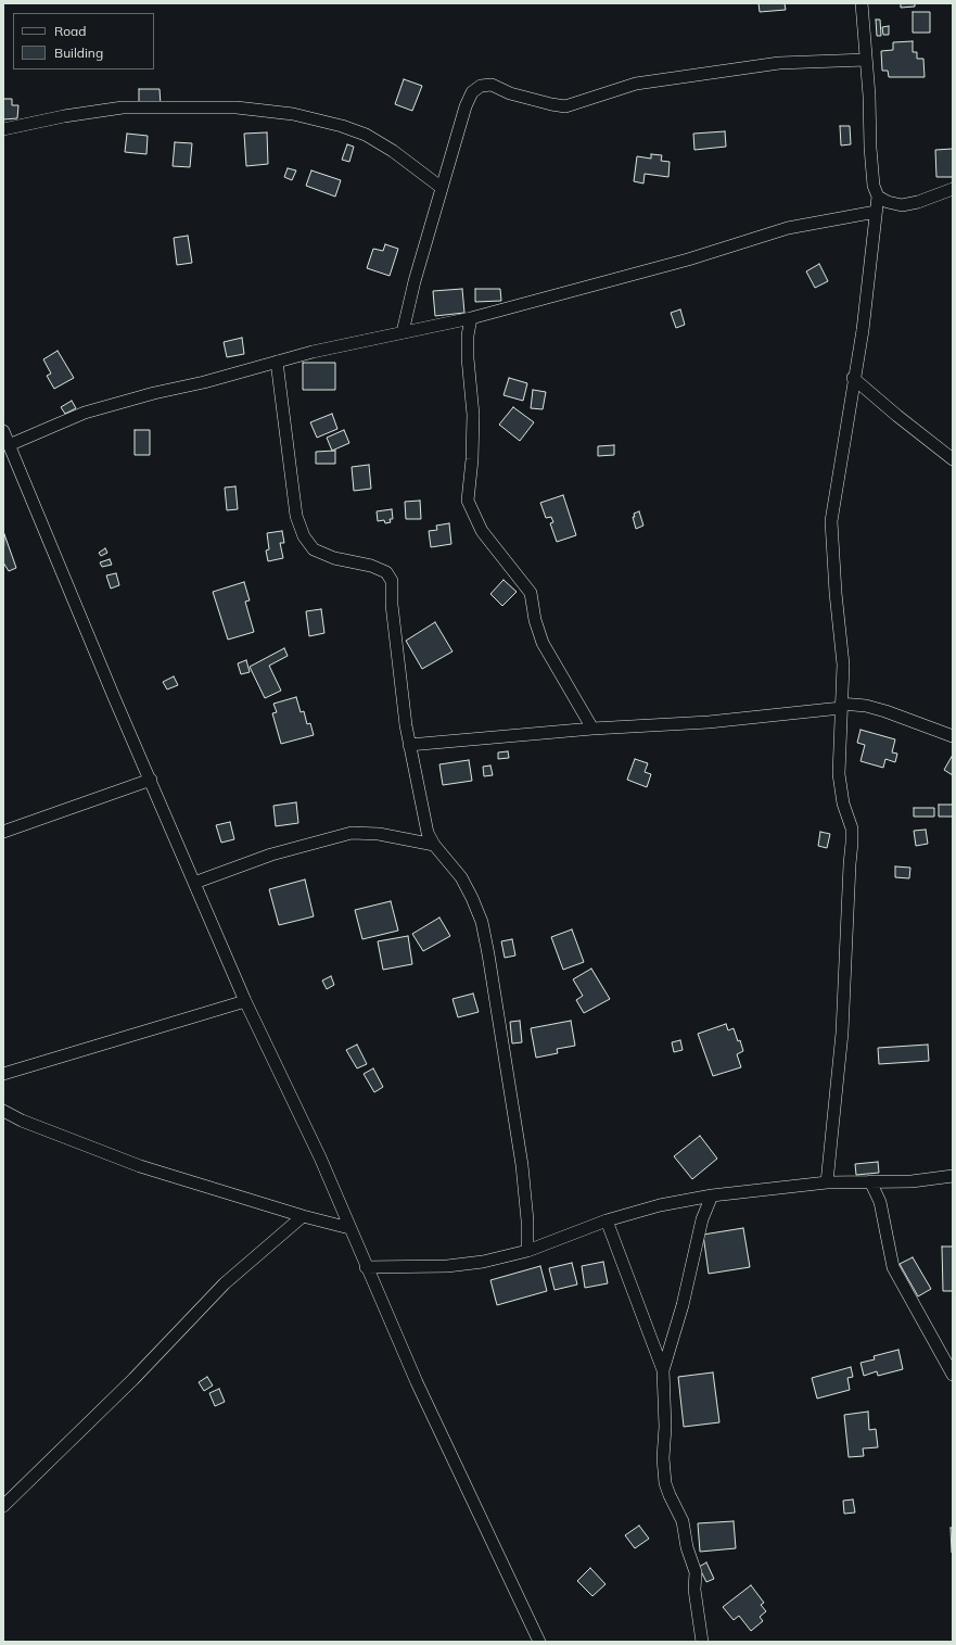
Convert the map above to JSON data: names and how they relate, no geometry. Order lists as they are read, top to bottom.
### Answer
{
  "legend": ["Road", "Building"]
}
